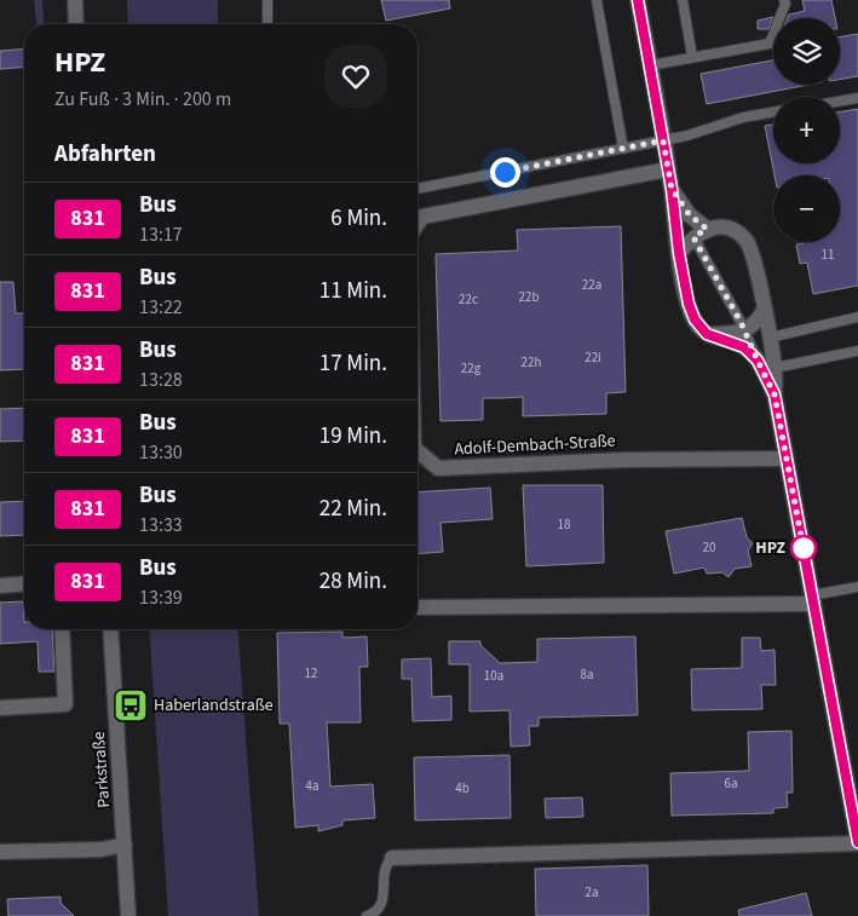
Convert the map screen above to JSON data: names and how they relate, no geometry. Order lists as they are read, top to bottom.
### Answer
{
  "streets": {
    "street": ["Adolf-Dembach-Straße", "Parkstraße"]
  },
  "places": {
    "other": ["HPZ"],
    "bus stop": ["Haberlandstraße"]
  },
  "lines": ["bus line 831"],
  "house_numbers": [
    "11",
    "22a",
    "22b",
    "22c",
    "22i",
    "22h",
    "22g",
    "18",
    "20",
    "12",
    "8a",
    "10a",
    "6a",
    "4a",
    "4b",
    "2a"
  ],
  "page": {
    "map_buttons": ["+", "−"],
    "heading": [
      ["HPZ", "Zu Fuß · 3 Min. · 200 m"],
      "Abfahrten"
    ],
    "list": [
      {
        "mark": "831",
        "name": "Bus",
        "note": "13:17",
        "value": "6 Min."
      },
      {
        "mark": "831",
        "name": "Bus",
        "note": "13:22",
        "value": "11 Min."
      },
      {
        "mark": "831",
        "name": "Bus",
        "note": "13:28",
        "value": "17 Min."
      },
      {
        "mark": "831",
        "name": "Bus",
        "note": "13:30",
        "value": "19 Min."
      },
      {
        "mark": "831",
        "name": "Bus",
        "note": "13:33",
        "value": "22 Min."
      },
      {
        "mark": "831",
        "name": "Bus",
        "note": "13:39",
        "value": "28 Min."
      }
    ]
  }
}
